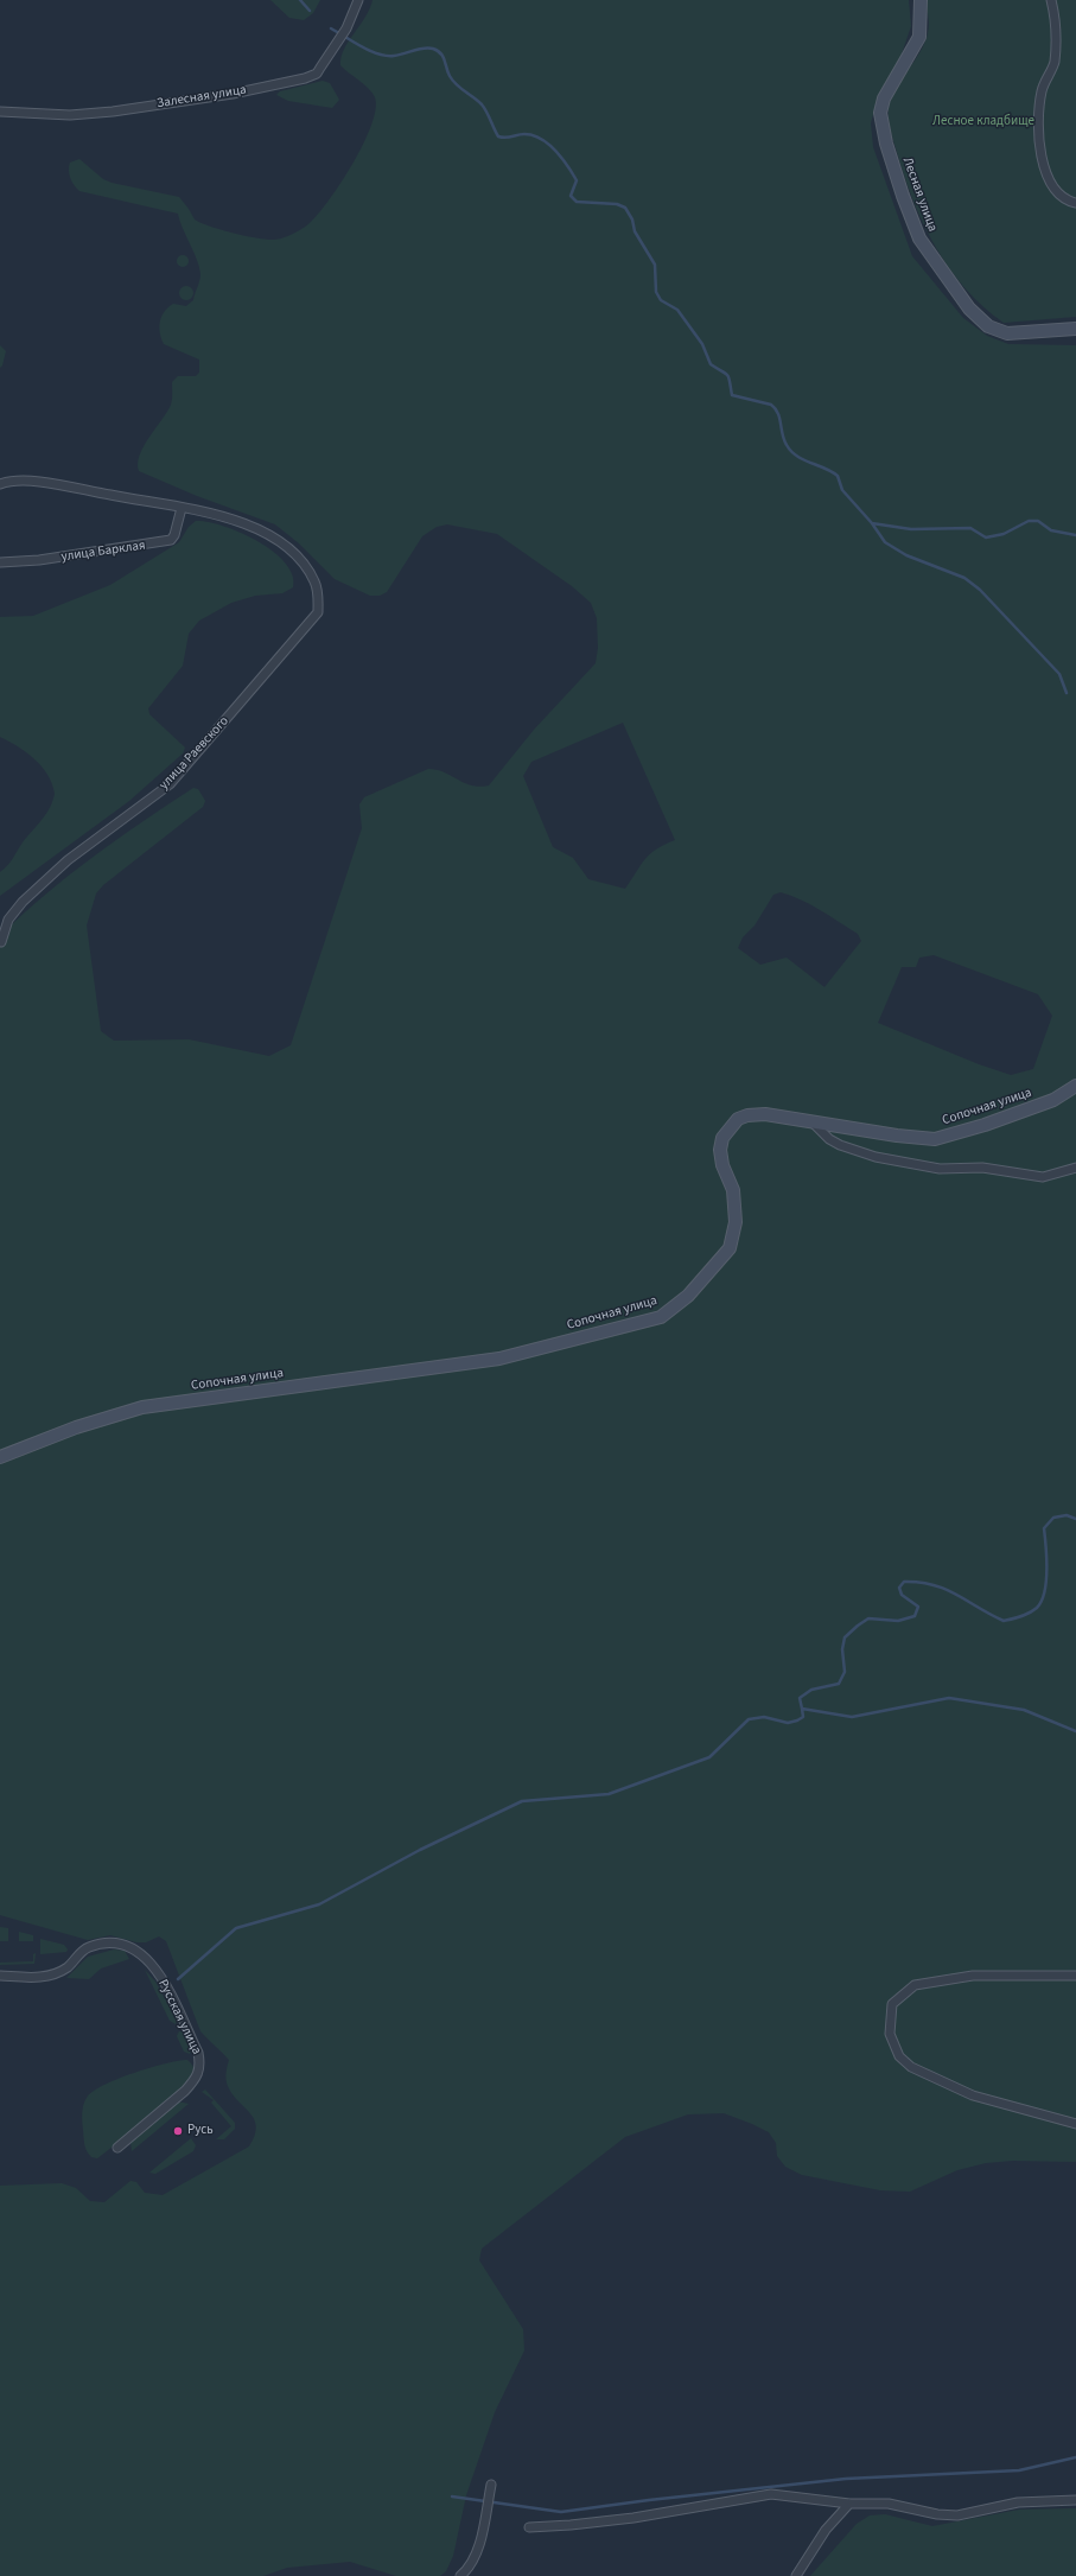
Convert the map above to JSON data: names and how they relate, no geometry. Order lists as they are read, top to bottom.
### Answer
{
  "streets": {
    "main road": ["Лесная улица", "Сопочная улица"],
    "street": [
      "Залесная улица",
      "улица Барклая",
      "улица Раевского",
      "Русская улица"
    ]
  },
  "crossings": [
    ["улица Барклая", "улица Раевского"]
  ],
  "parks": ["Лесное кладбище"],
  "places": ["Русь"]
}
